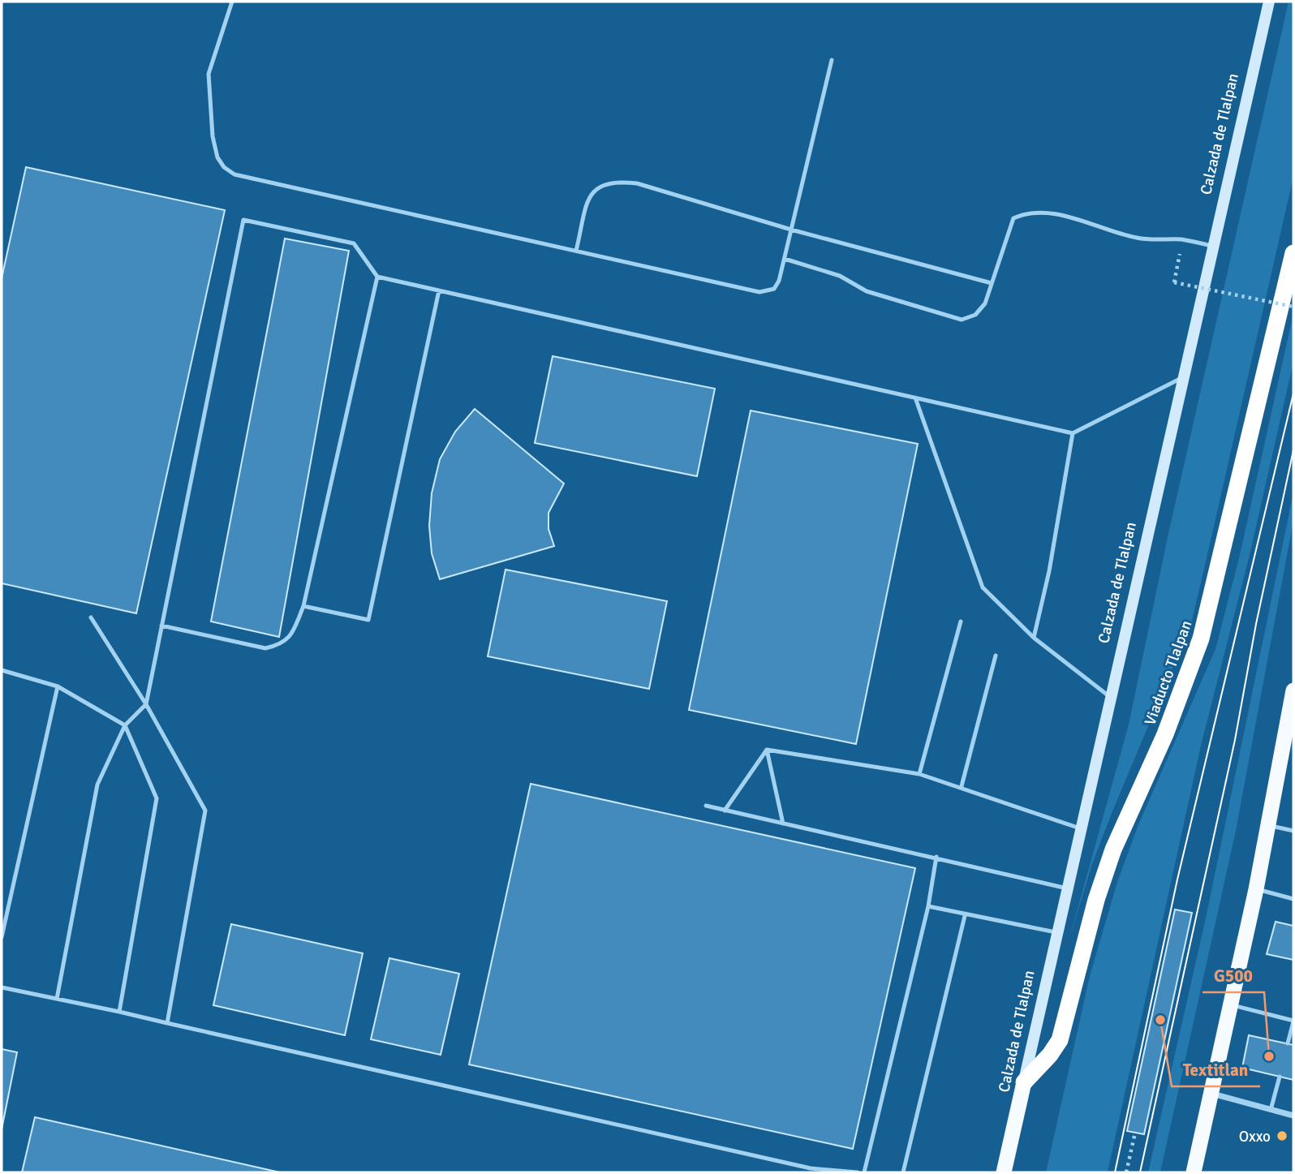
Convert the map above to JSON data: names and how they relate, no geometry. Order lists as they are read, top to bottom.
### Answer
{
  "streets": {
    "highway": ["Calzada de Tlalpan", "Viaducto Tlalpan"]
  },
  "crossings": [
    ["Calzada de Tlalpan", "Viaducto Tlalpan"]
  ],
  "places": ["Textitlan", "G500", "Oxxo"]
}
